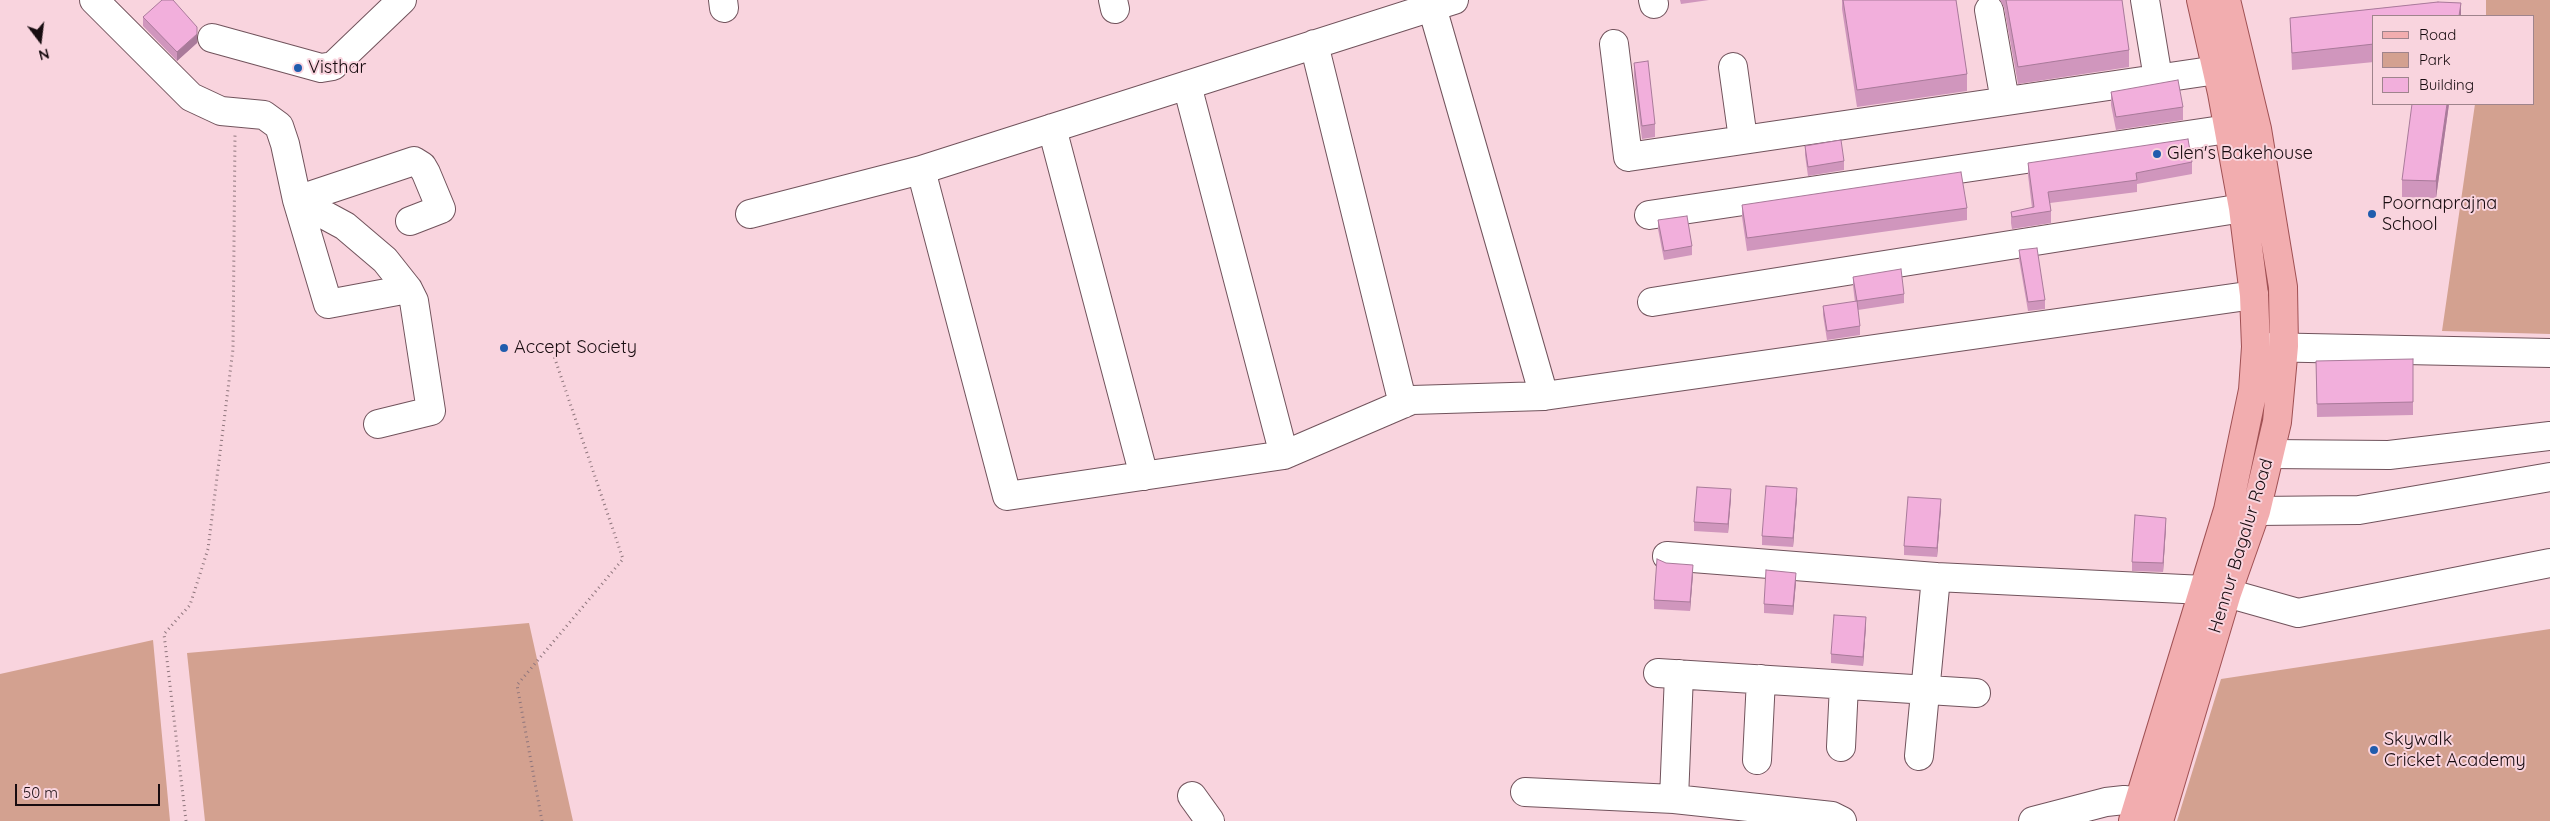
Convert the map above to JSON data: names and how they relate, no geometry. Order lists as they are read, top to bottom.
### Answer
{
  "streets": {
    "main road": ["Hennur Bagalur Road"]
  },
  "places": [
    "Visthar",
    "Glen's Bakehouse",
    "Poornaprajna School",
    "Accept Society",
    "Skywalk Cricket Academy"
  ],
  "legend": ["Road", "Park", "Building"],
  "scale_bar": "50 m",
  "north": "bottom"
}
